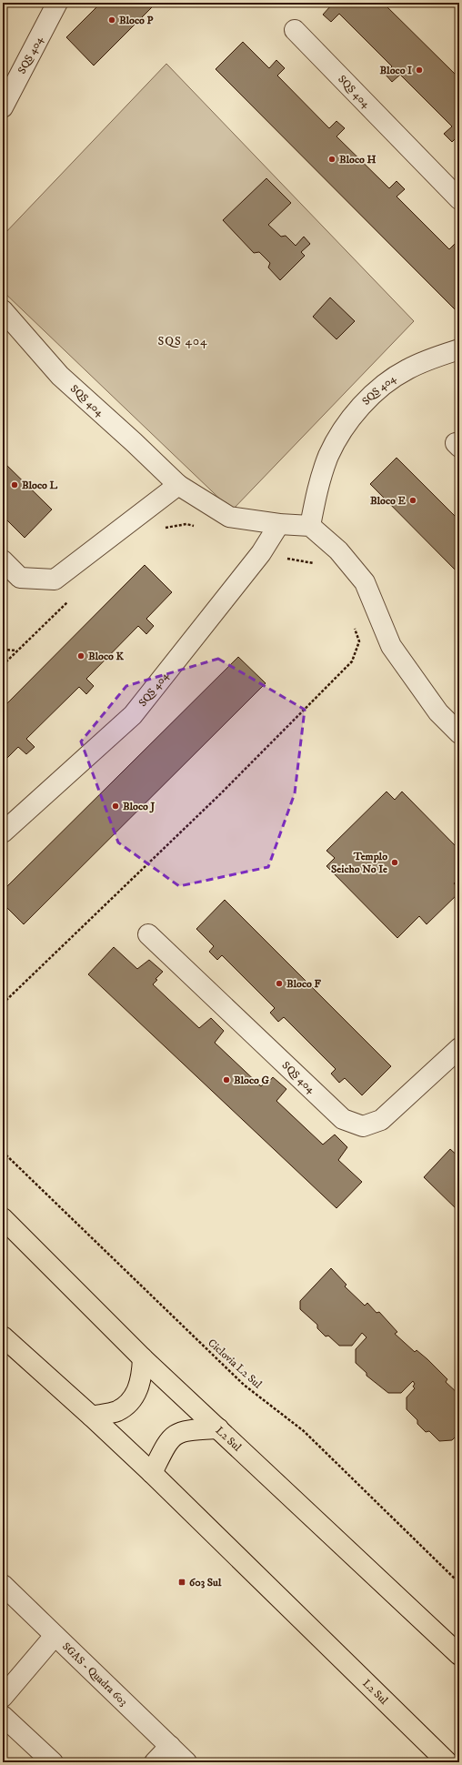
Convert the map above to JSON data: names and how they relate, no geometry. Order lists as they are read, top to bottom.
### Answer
{
  "streets": {
    "main road": ["L2 Sul"],
    "street": ["SQS 404", "SGAS - Quadra 603"],
    "path": ["Ciclovia L2 Sul"]
  },
  "districts": ["SQS 404"],
  "places": {
    "other": [
      "Bloco P",
      "Bloco I",
      "Bloco H",
      "Bloco L",
      "Bloco E",
      "Bloco K",
      "Bloco J",
      "Templo Seicho No Ie",
      "Bloco F",
      "Bloco G"
    ],
    "transit": ["603 Sul"]
  }
}
